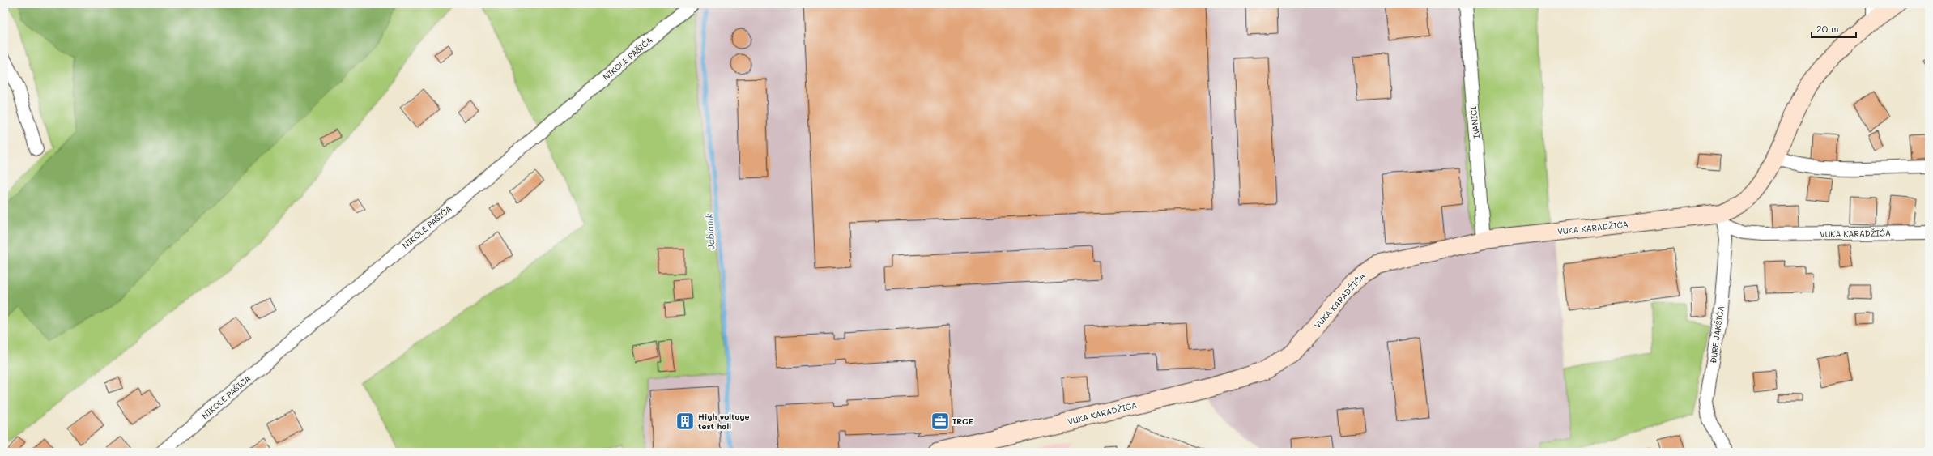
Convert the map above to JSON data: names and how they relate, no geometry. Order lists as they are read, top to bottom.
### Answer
{
  "streets": {
    "street": [
      "NIKOLE PAŠIĆA",
      "IVANIĆI",
      "VUKA KARADŽIĆA",
      "ĐURE JAKŠIĆA"
    ]
  },
  "crossings": [
    ["IVANIĆI", "VUKA KARADŽIĆA"],
    ["VUKA KARADŽIĆA", "ĐURE JAKŠIĆA"]
  ],
  "water": ["Jablanik"],
  "places": {
    "building": ["High voltage test hall"],
    "office": ["IRCE"]
  },
  "scale_bar": "20 m"
}
